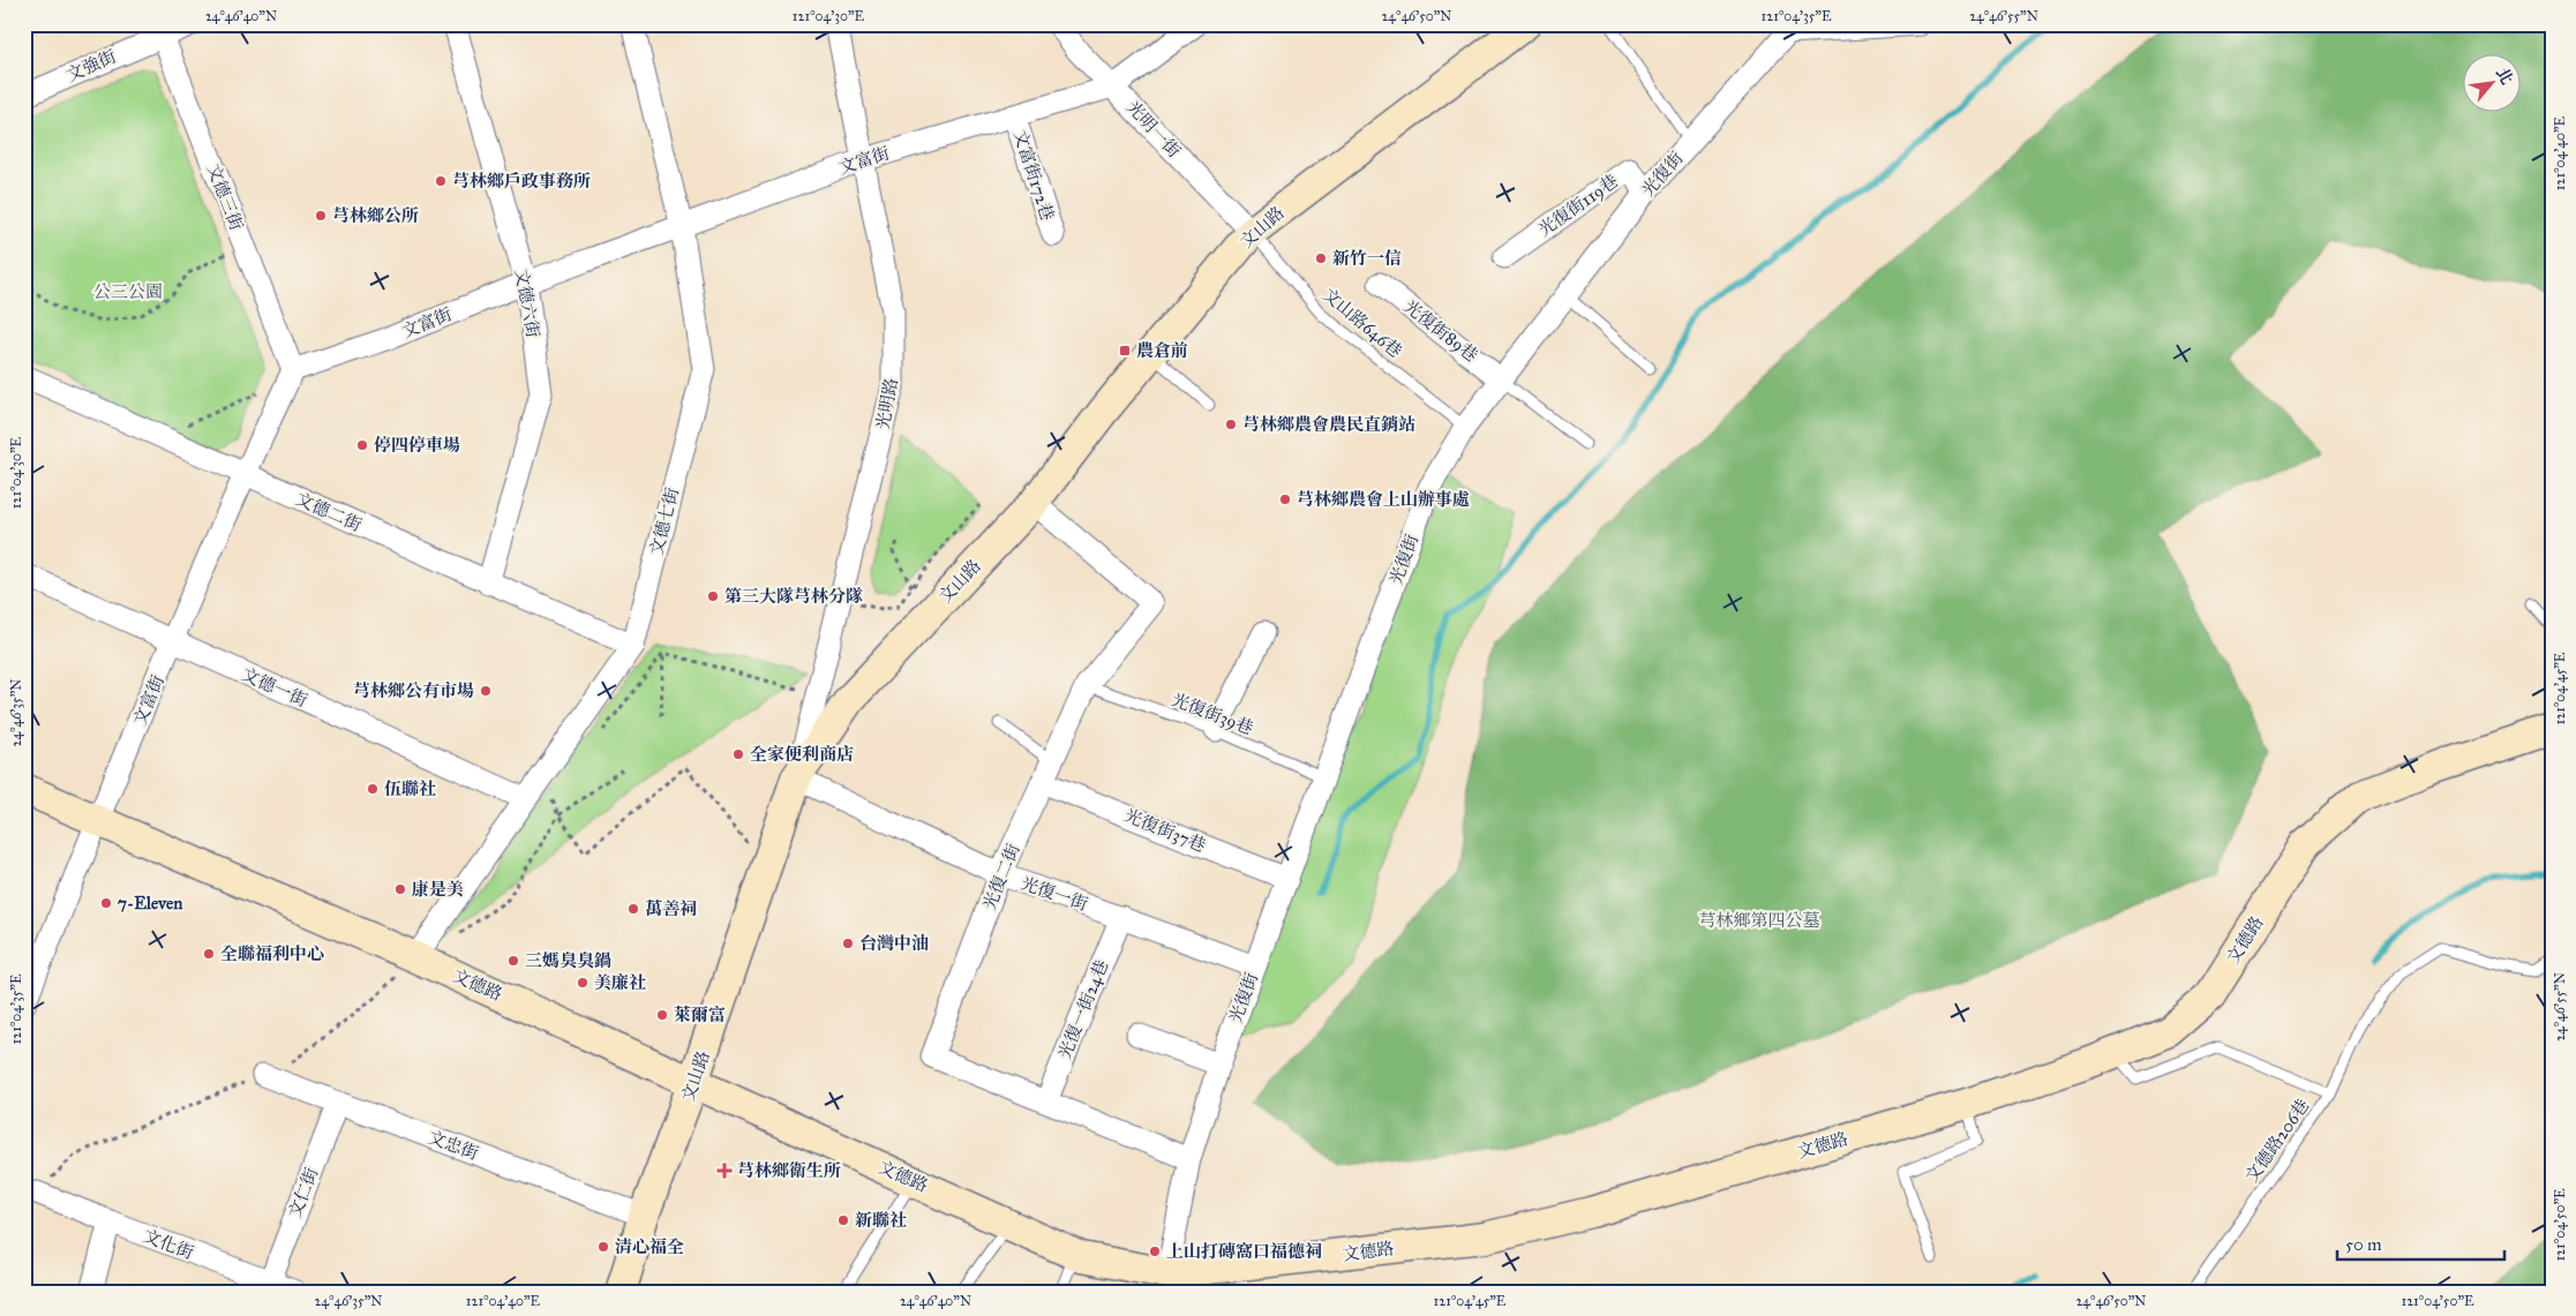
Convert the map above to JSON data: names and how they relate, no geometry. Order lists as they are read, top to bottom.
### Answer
{
  "streets": {
    "main road": ["文山路", "文德路"],
    "street": [
      "文強街",
      "光明一街",
      "文富街",
      "光復街",
      "文富街172巷",
      "文德三街",
      "光復街119巷",
      "文德六街",
      "光復街89巷",
      "光明路",
      "文德二街",
      "文德七街",
      "文德一街",
      "光復街37巷",
      "光復二街",
      "光復一街",
      "光復一街24巷",
      "文忠街",
      "文仁街",
      "文化街"
    ],
    "lane": ["文山路646巷", "光復街39巷", "文德路206巷"]
  },
  "crossings": [
    ["文強街", "文德三街"],
    ["光明一街", "文富街"],
    ["光明一街", "文山路"],
    ["光明一街", "文山路646巷"],
    ["文富街", "文富街172巷"],
    ["文富街", "文德三街"],
    ["文富街", "文德六街"],
    ["文富街", "光明路"],
    ["文富街", "文德二街"],
    ["文富街", "文德七街"],
    ["文富街", "文德一街"],
    ["文富街", "文德路"],
    ["光復街", "光復街119巷"],
    ["光復街", "文山路646巷"],
    ["光復街", "光復街89巷"],
    ["光復街", "光復街39巷"],
    ["光復街", "光復街37巷"],
    ["光復街", "光復二街"],
    ["光復街", "光復一街"],
    ["光復街", "文德路"],
    ["文山路", "文山路646巷"],
    ["文山路", "光明路"],
    ["文山路", "光復二街"],
    ["文山路", "光復一街"],
    ["文山路", "文德路"],
    ["文山路", "文忠街"],
    ["文德六街", "文德二街"],
    ["光明路", "光復一街"],
    ["文德二街", "文德七街"],
    ["文德七街", "文德一街"],
    ["文德七街", "文德路"],
    ["光復街39巷", "光復二街"],
    ["光復街37巷", "光復二街"],
    ["光復二街", "光復一街"],
    ["光復二街", "光復一街24巷"],
    ["光復一街", "光復一街24巷"],
    ["文德路", "文德路206巷"],
    ["文忠街", "文仁街"],
    ["文仁街", "文化街"]
  ],
  "parks": ["公三公園", "芎林鄉第四公墓"],
  "places": {
    "other": [
      "芎林鄉戶政事務所",
      "芎林鄉公所",
      "新竹一信",
      "芎林鄉農會農民直銷站",
      "停四停車場",
      "芎林鄉農會上山辦事處",
      "第三大隊芎林分隊",
      "芎林鄉公有市場",
      "全家便利商店",
      "伍聯社",
      "康是美",
      "7-Eleven",
      "萬善祠",
      "台灣中油",
      "全聯福利中心",
      "三媽臭臭鍋",
      "美廉社",
      "萊爾富",
      "新聯社",
      "清心福全",
      "上山打磚窩口福德祠"
    ],
    "transit": ["農倉前"],
    "health": ["芎林鄉衛生所"]
  },
  "scale_bar": "50 m",
  "north": "top right",
  "coordinates": [
    "24°46'40\"N",
    "121°04'30\"E",
    "24°46'50\"N",
    "121°04'35\"E",
    "24°46'55\"N",
    "121°04'40\"E",
    "121°04'45\"E",
    "24°46'35\"N",
    "121°04'50\"E"
  ]
}
